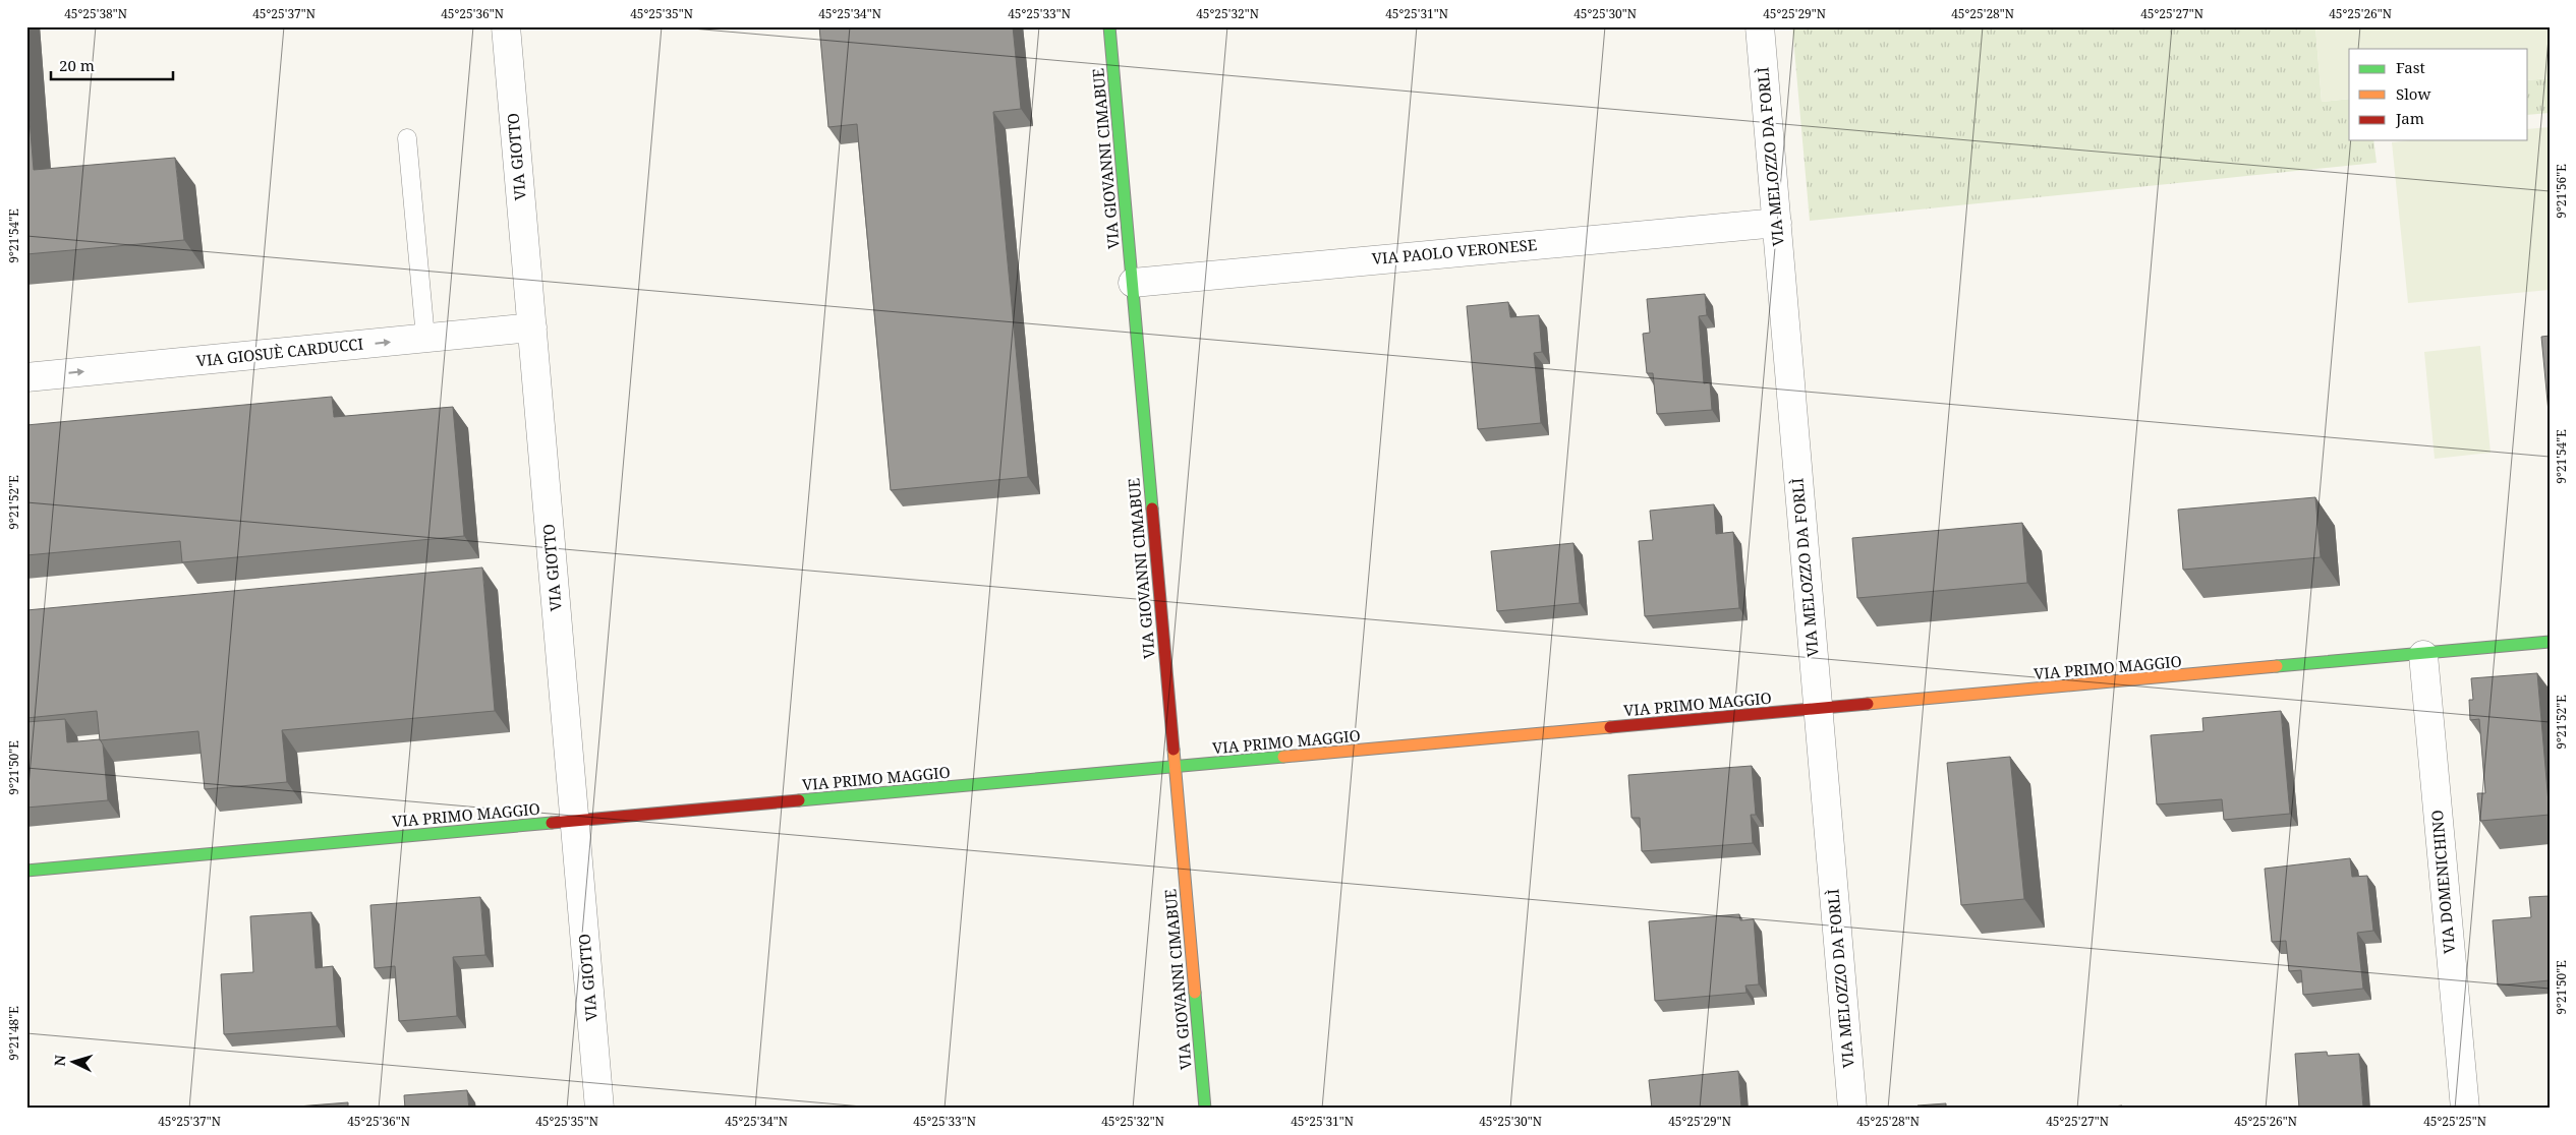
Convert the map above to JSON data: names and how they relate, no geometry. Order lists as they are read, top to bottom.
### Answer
{
  "streets": {
    "street": [
      "VIA GIOTTO",
      "VIA MELOZZO DA FORLÌ",
      "VIA GIOVANNI CIMABUE",
      "VIA PAOLO VERONESE",
      "VIA GIOSUÈ CARDUCCI",
      "VIA PRIMO MAGGIO",
      "VIA DOMENICHINO"
    ]
  },
  "crossings": [
    ["VIA GIOTTO", "VIA GIOSUÈ CARDUCCI"],
    ["VIA GIOTTO", "VIA PRIMO MAGGIO"],
    ["VIA MELOZZO DA FORLÌ", "VIA PAOLO VERONESE"],
    ["VIA MELOZZO DA FORLÌ", "VIA PRIMO MAGGIO"],
    ["VIA GIOVANNI CIMABUE", "VIA PAOLO VERONESE"],
    ["VIA GIOVANNI CIMABUE", "VIA PRIMO MAGGIO"],
    ["VIA PRIMO MAGGIO", "VIA DOMENICHINO"]
  ],
  "one_way": ["VIA GIOSUÈ CARDUCCI"],
  "legend": ["Fast", "Slow", "Jam"],
  "scale_bar": "20 m",
  "north": "left",
  "coordinates": [
    "45°25'38\"N",
    "45°25'37\"N",
    "45°25'36\"N",
    "45°25'35\"N",
    "45°25'34\"N",
    "45°25'33\"N",
    "45°25'32\"N",
    "45°25'31\"N",
    "45°25'30\"N",
    "45°25'29\"N",
    "45°25'28\"N",
    "45°25'27\"N",
    "45°25'26\"N",
    "9°21'56\"E",
    "9°21'54\"E",
    "9°21'52\"E",
    "9°21'50\"E",
    "9°21'48\"E",
    "45°25'25\"N"
  ]
}
